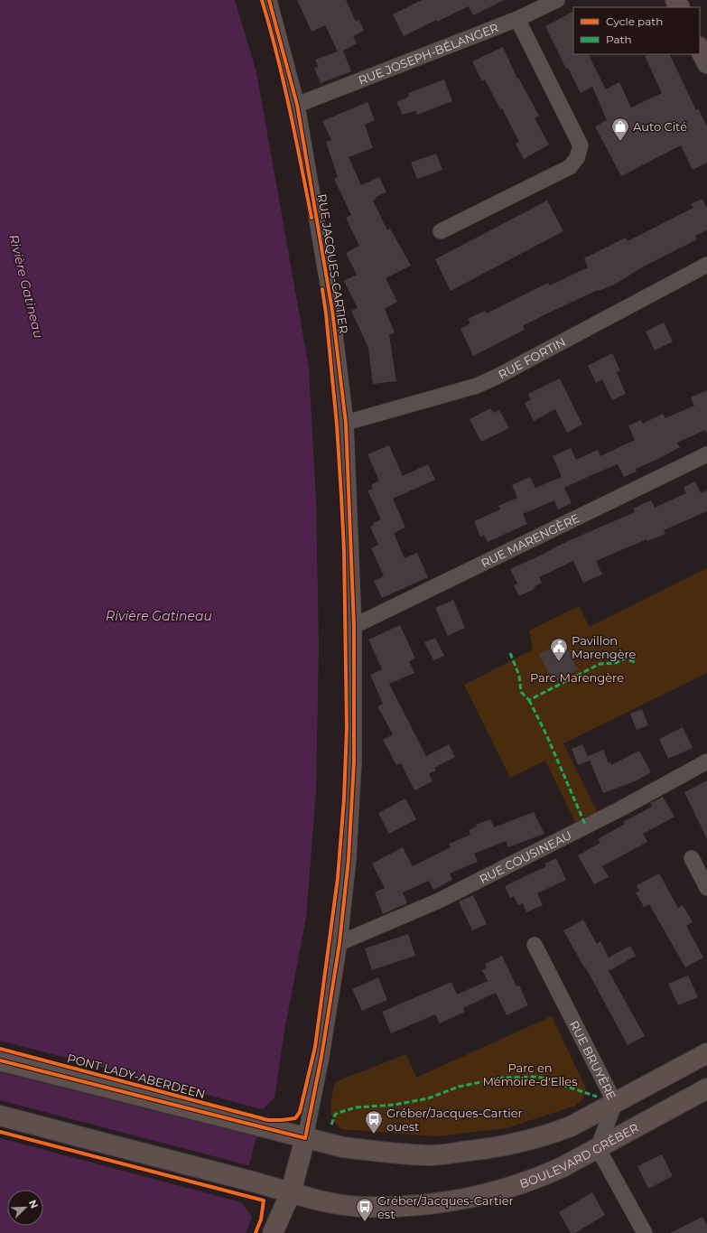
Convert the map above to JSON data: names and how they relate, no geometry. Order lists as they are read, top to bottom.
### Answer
{
  "streets": {
    "main road": ["RUE JACQUES-CARTIER", "PONT LADY-ABERDEEN", "BOULEVARD GRÉBER"],
    "street": [
      "RUE JOSEPH-BÉLANGER",
      "RUE FORTIN",
      "RUE MARENGÈRE",
      "RUE COUSINEAU",
      "RUE BRUYÈRE"
    ]
  },
  "crossings": [
    ["RUE JOSEPH-BÉLANGER", "RUE JACQUES-CARTIER"],
    ["RUE JACQUES-CARTIER", "RUE FORTIN"],
    ["RUE JACQUES-CARTIER", "RUE MARENGÈRE"],
    ["RUE JACQUES-CARTIER", "RUE COUSINEAU"],
    ["RUE JACQUES-CARTIER", "PONT LADY-ABERDEEN"],
    ["RUE JACQUES-CARTIER", "BOULEVARD GRÉBER"],
    ["RUE BRUYÈRE", "BOULEVARD GRÉBER"]
  ],
  "water": ["Rivière Gatineau"],
  "parks": ["Parc Marengère", "Parc en Mémoire-d'Elles"],
  "places": {
    "shop": ["Auto Cité"],
    "public building": ["Pavillon Marengère"],
    "bus stop": ["Gréber/Jacques-Cartier ouest", "Gréber/Jacques-Cartier est"]
  },
  "legend": ["Cycle path", "Path"],
  "north": "top right"
}
